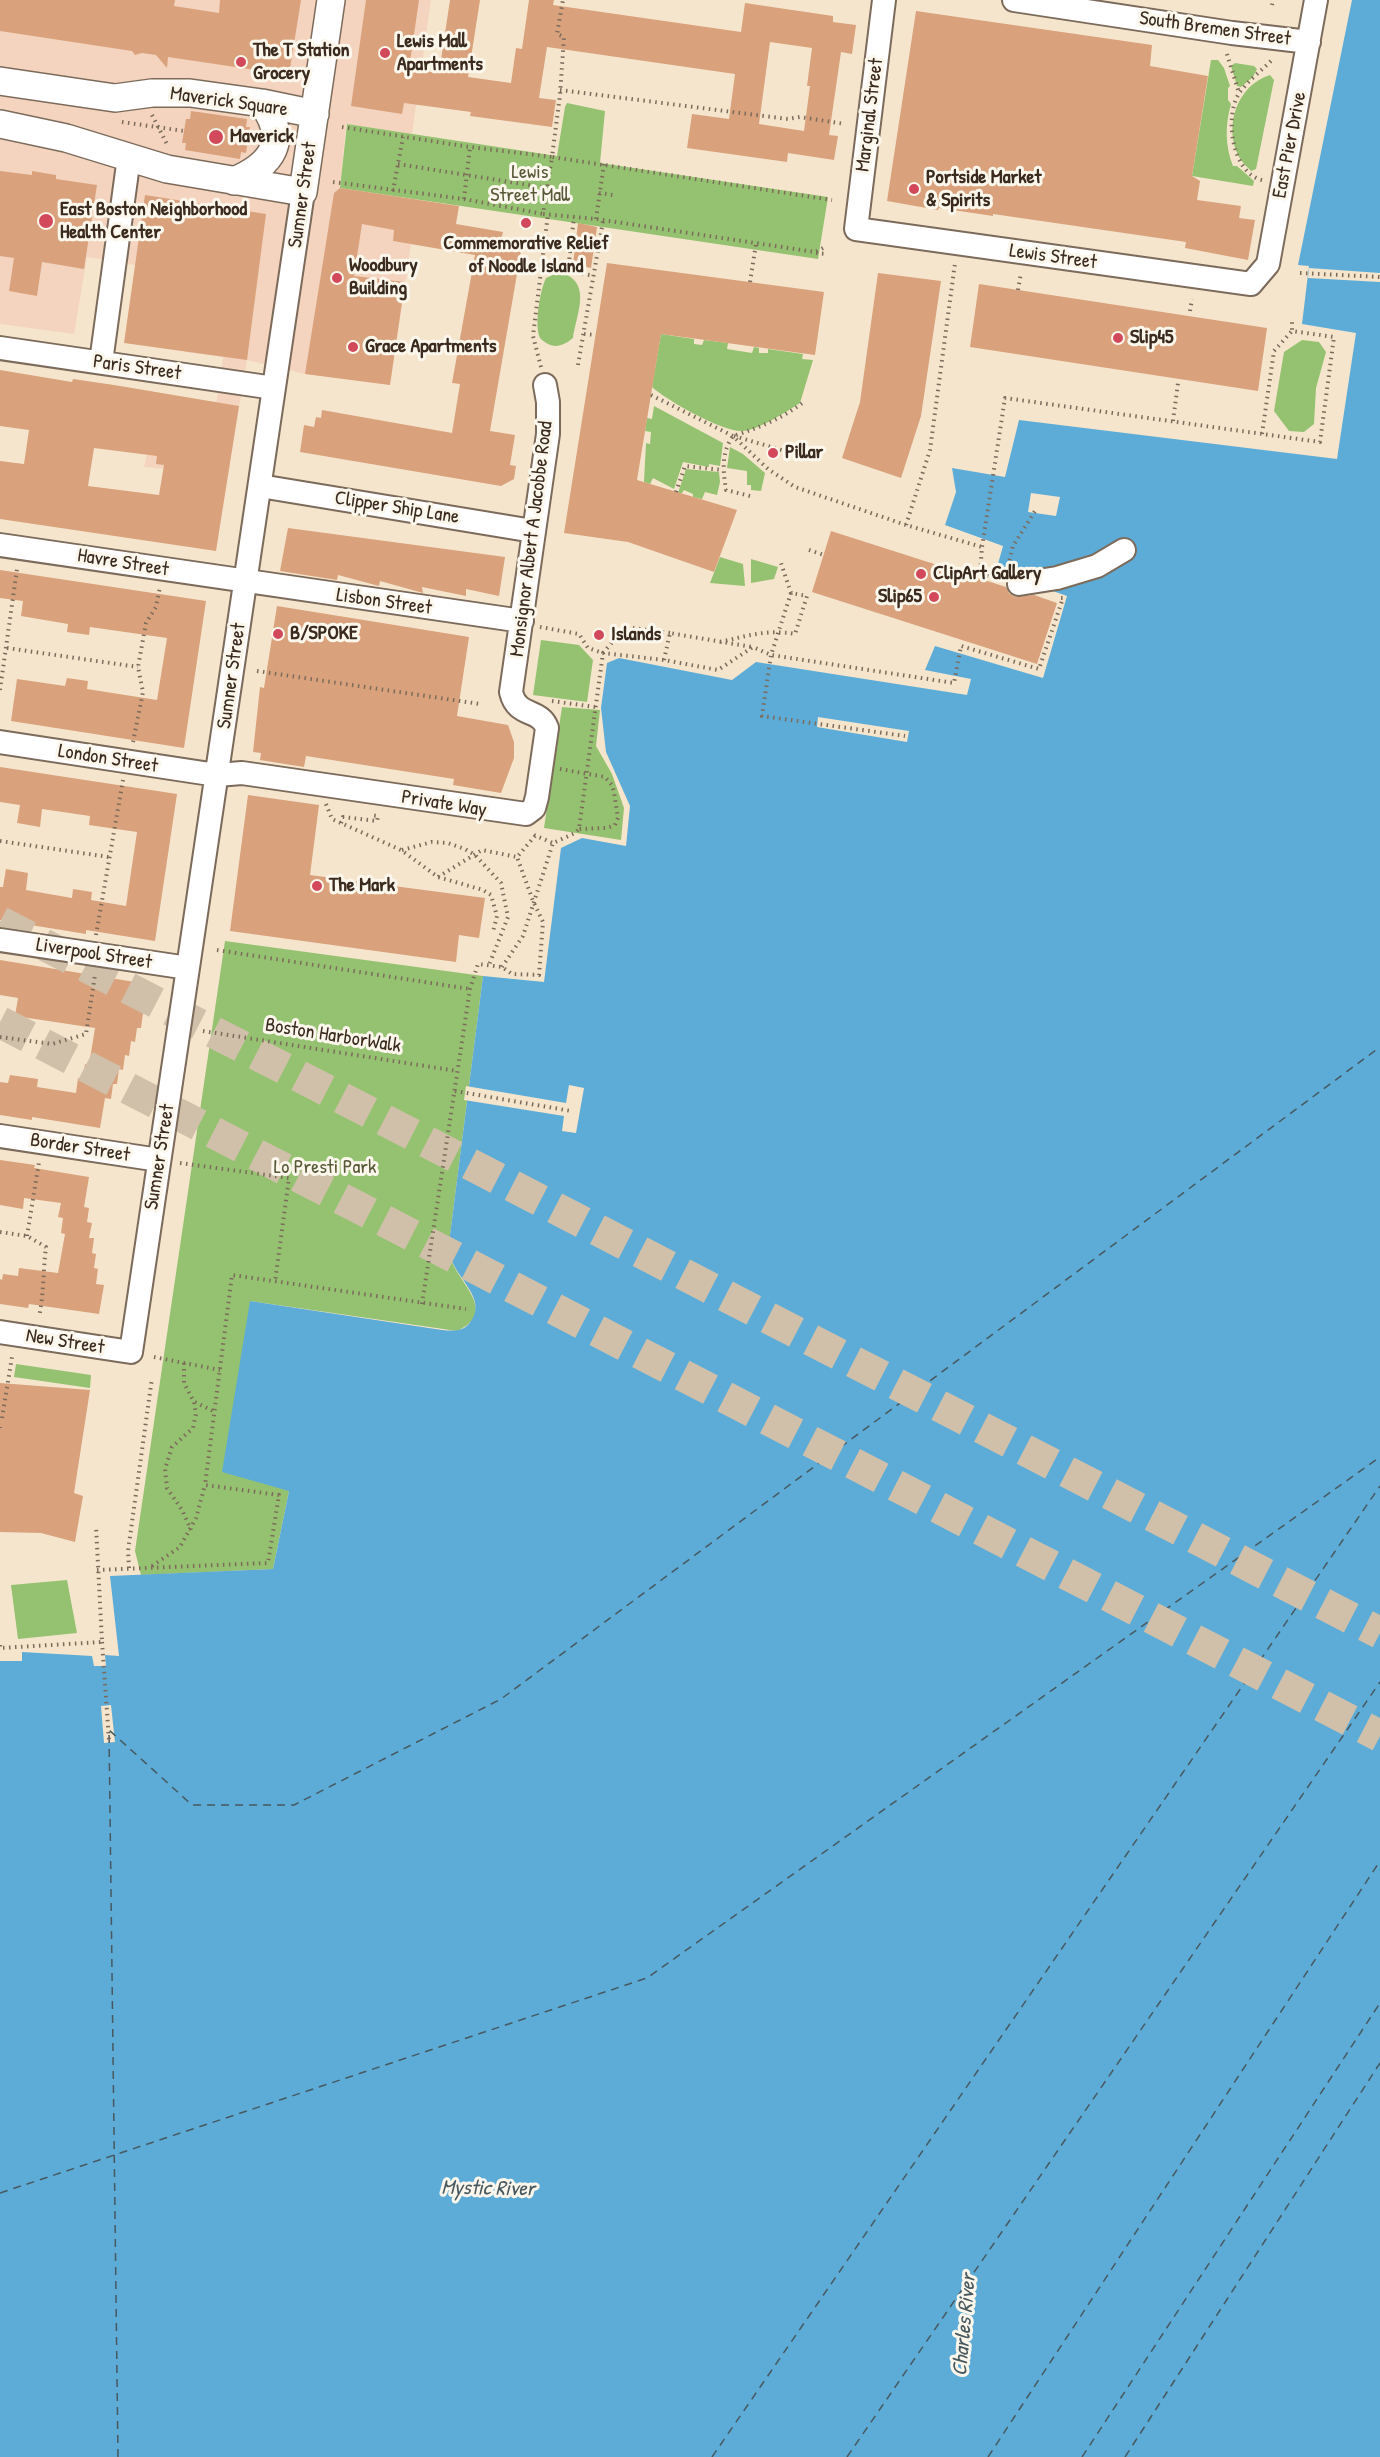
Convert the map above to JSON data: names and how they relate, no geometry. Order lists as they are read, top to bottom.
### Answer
{
  "streets": {
    "main road": ["Maverick Square", "Sumner Street"],
    "street": [
      "South Bremen Street",
      "Marginal Street",
      "East Pier Drive",
      "Lewis Street",
      "Paris Street",
      "Clipper Ship Lane",
      "Monsignor Albert A Jacobbe Road",
      "Havre Street",
      "Lisbon Street",
      "London Street",
      "Private Way",
      "Liverpool Street",
      "Border Street",
      "New Street"
    ],
    "path": ["Boston HarborWalk"]
  },
  "crossings": [
    ["South Bremen Street", "East Pier Drive"],
    ["Maverick Square", "Sumner Street"],
    ["Marginal Street", "Lewis Street"],
    ["East Pier Drive", "Lewis Street"],
    ["Sumner Street", "Paris Street"],
    ["Sumner Street", "Clipper Ship Lane"],
    ["Sumner Street", "Havre Street"],
    ["Sumner Street", "Lisbon Street"],
    ["Sumner Street", "London Street"],
    ["Sumner Street", "Private Way"],
    ["Sumner Street", "Liverpool Street"],
    ["Sumner Street", "Border Street"],
    ["Sumner Street", "New Street"],
    ["Clipper Ship Lane", "Monsignor Albert A Jacobbe Road"],
    ["Monsignor Albert A Jacobbe Road", "Lisbon Street"],
    ["Monsignor Albert A Jacobbe Road", "Private Way"],
    ["Havre Street", "Lisbon Street"],
    ["London Street", "Private Way"]
  ],
  "water": ["Mystic River", "Charles River"],
  "parks": ["Lewis Street Mall", "Lo Presti Park"],
  "places": [
    "Lewis Mall Apartments",
    "The T Station Grocery",
    "Maverick",
    "Portside Market & Spirits",
    "East Boston Neighborhood Health Center",
    "Commemorative Relief of Noodle Island",
    "Woodbury Building",
    "Slip45",
    "Grace Apartments",
    "Pillar",
    "ClipArt Gallery",
    "Slip65",
    "B/SPOKE",
    "Islands",
    "The Mark"
  ]
}
